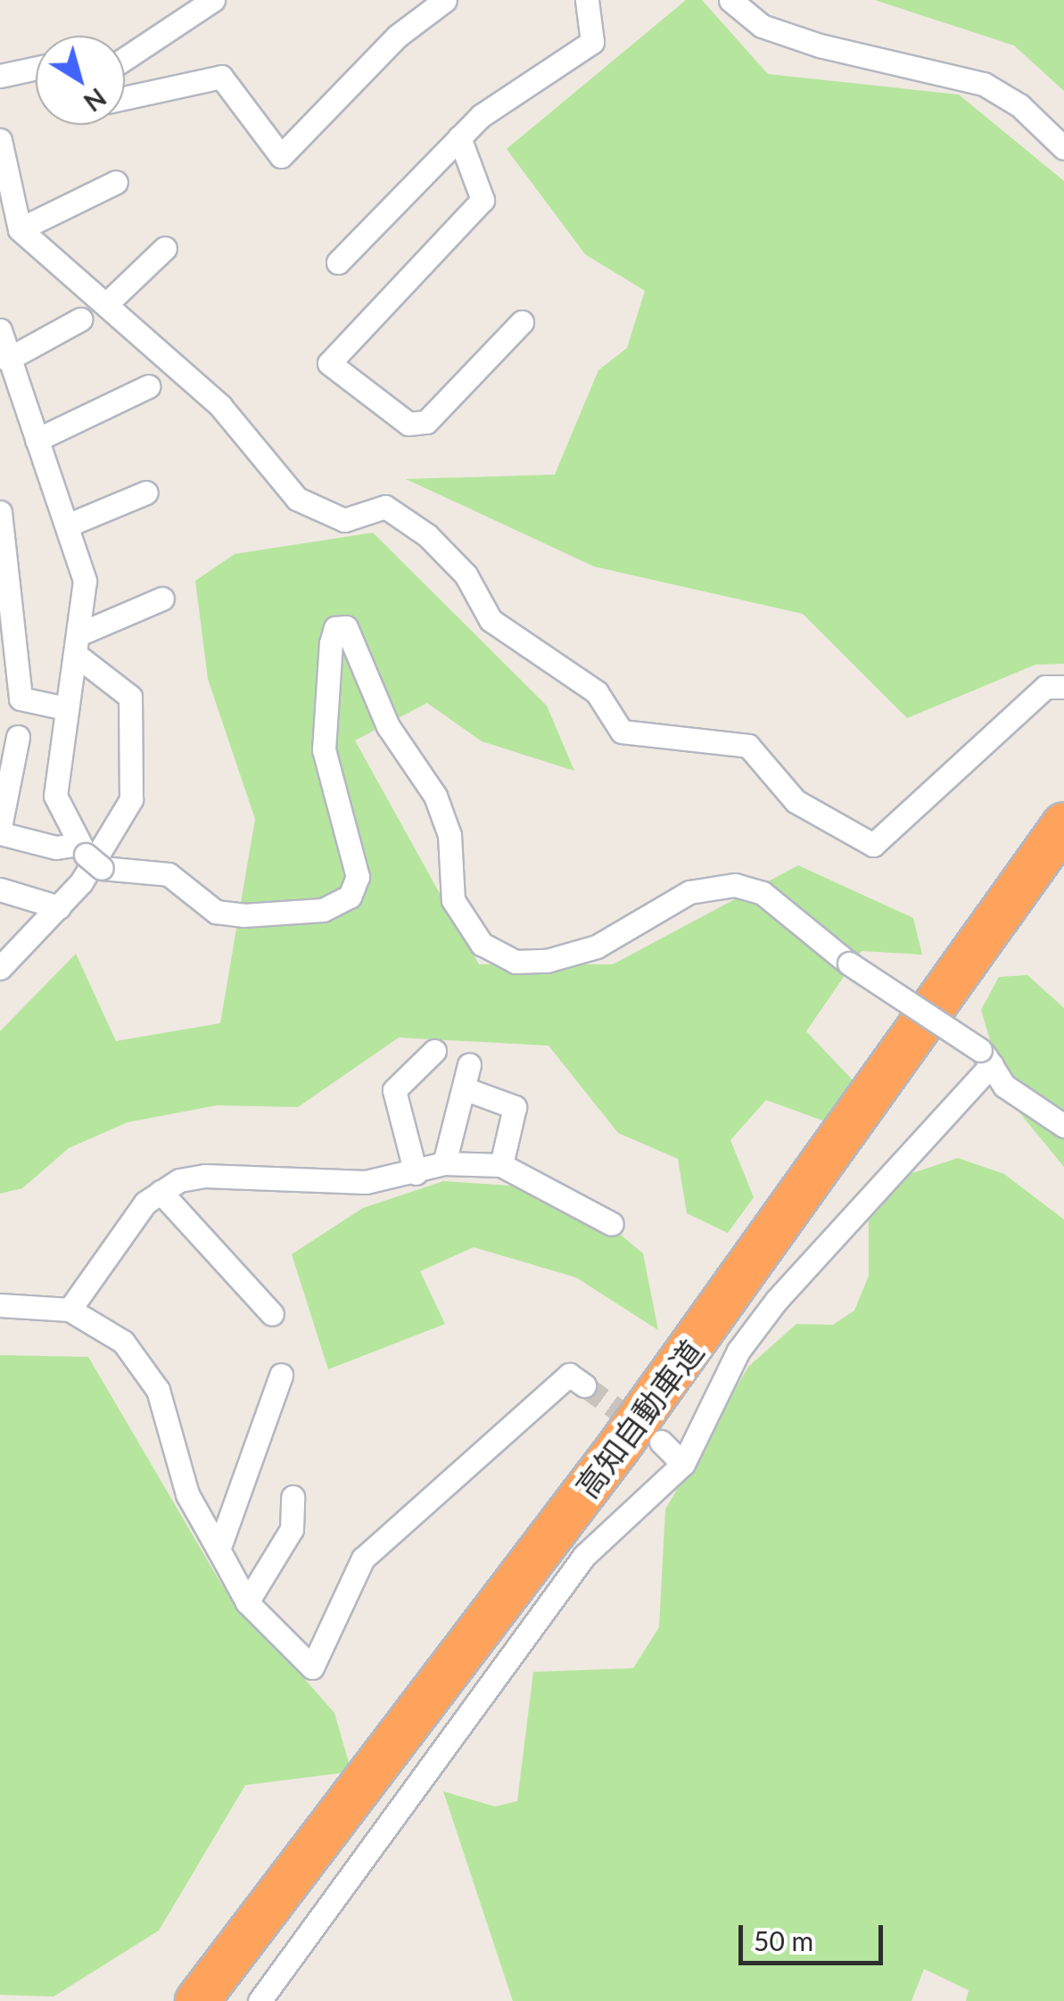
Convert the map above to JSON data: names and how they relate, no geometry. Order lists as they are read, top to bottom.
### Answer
{
  "streets": {
    "highway": ["高知自動車道"]
  },
  "scale_bar": "50 m",
  "north": "bottom right"
}
